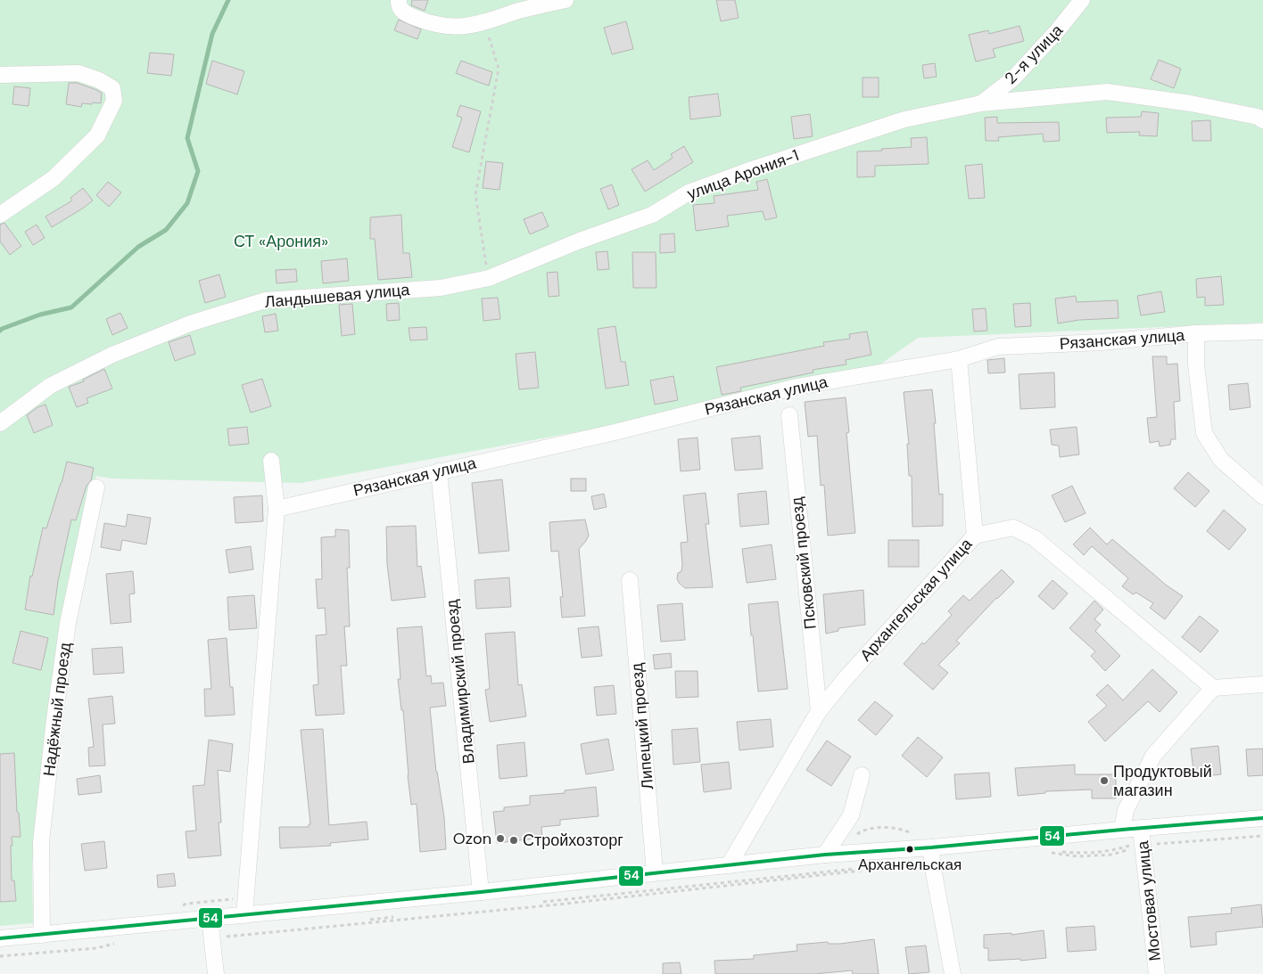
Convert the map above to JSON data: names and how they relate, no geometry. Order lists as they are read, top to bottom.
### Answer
{
  "streets": {
    "street": [
      "2-я улица",
      "улица Арония-1",
      "Ландышевая улица",
      "Рязанская улица",
      "Псковский проезд",
      "Архангельская улица",
      "Владимирский проезд",
      "Надёжный проезд",
      "Липецкий проезд",
      "Мостовая улица"
    ]
  },
  "crossings": [
    ["2-я улица", "улица Арония-1"],
    ["улица Арония-1", "Ландышевая улица"],
    ["Рязанская улица", "Владимирский проезд"],
    ["Псковский проезд", "Архангельская улица"]
  ],
  "parks": ["СТ «Арония»"],
  "places": [
    "Продуктовый магазин",
    "Ozon",
    "Стройхозторг",
    "Архангельская"
  ],
  "lines": ["transit line 54"]
}
